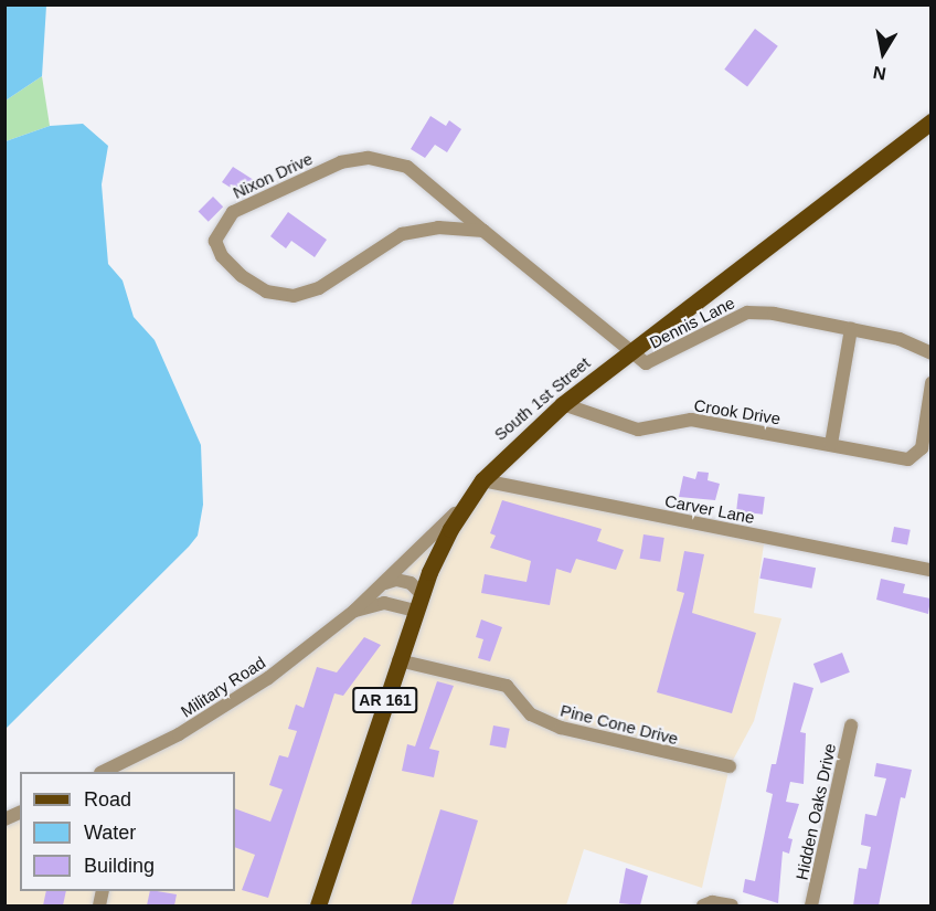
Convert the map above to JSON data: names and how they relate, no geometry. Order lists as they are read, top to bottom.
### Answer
{
  "streets": {
    "main road": ["South 1st Street", "AR 161"],
    "street": [
      "Nixon Drive",
      "Dennis Lane",
      "Crook Drive",
      "Carver Lane",
      "Military Road",
      "Pine Cone Drive",
      "Hidden Oaks Drive"
    ]
  },
  "crossings": [
    ["Nixon Drive", "Dennis Lane"],
    ["Nixon Drive", "South 1st Street"],
    ["Dennis Lane", "South 1st Street"],
    ["South 1st Street", "Crook Drive"],
    ["South 1st Street", "Carver Lane"],
    ["South 1st Street", "Military Road"],
    ["South 1st Street", "Pine Cone Drive"]
  ],
  "legend": ["Road", "Water", "Building"],
  "north": "bottom"
}
